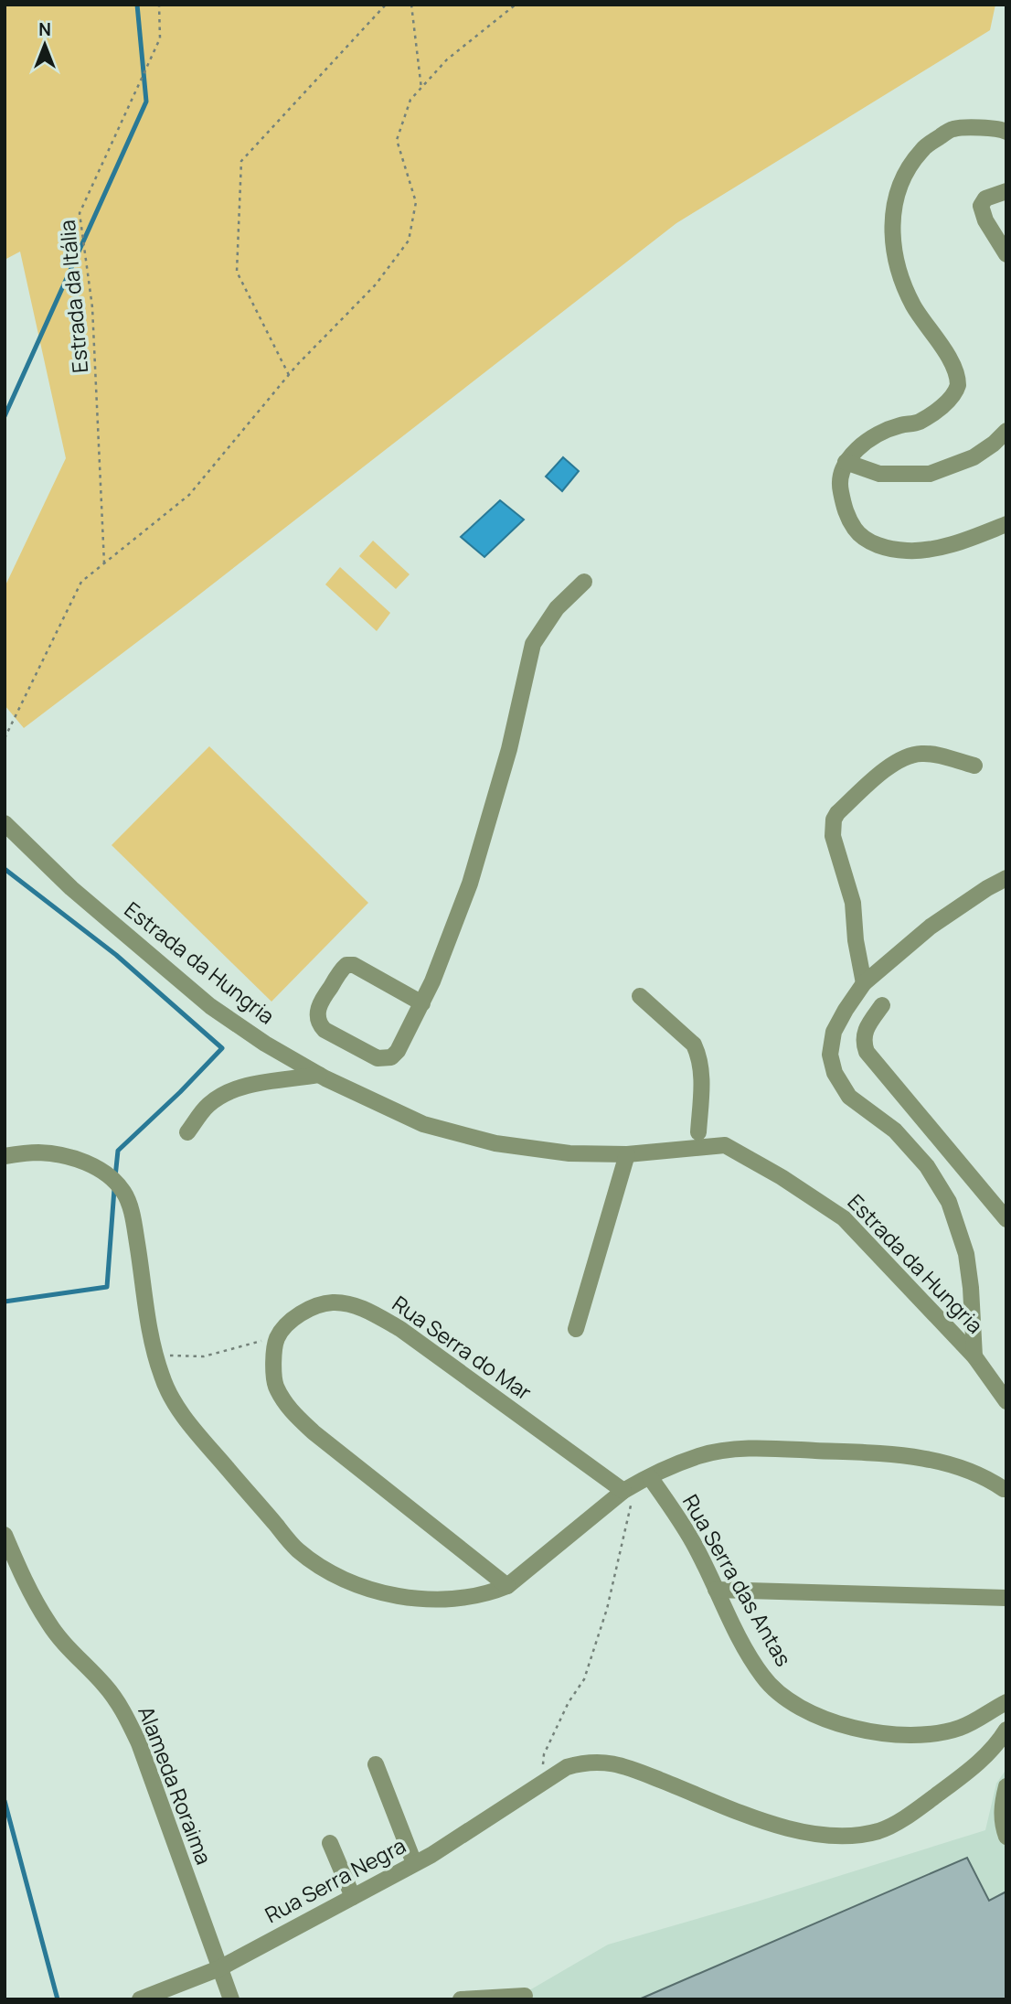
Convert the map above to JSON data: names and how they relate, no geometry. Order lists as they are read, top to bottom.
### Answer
{
  "streets": {
    "street": [
      "Estrada da Hungria",
      "Rua Serra do Mar",
      "Rua Serra das Antas",
      "Alameda Roraima",
      "Rua Serra Negra"
    ],
    "path": ["Estrada da Itália"]
  },
  "crossings": [
    ["Rua Serra do Mar", "Rua Serra das Antas"],
    ["Alameda Roraima", "Rua Serra Negra"]
  ],
  "north": "top"
}
